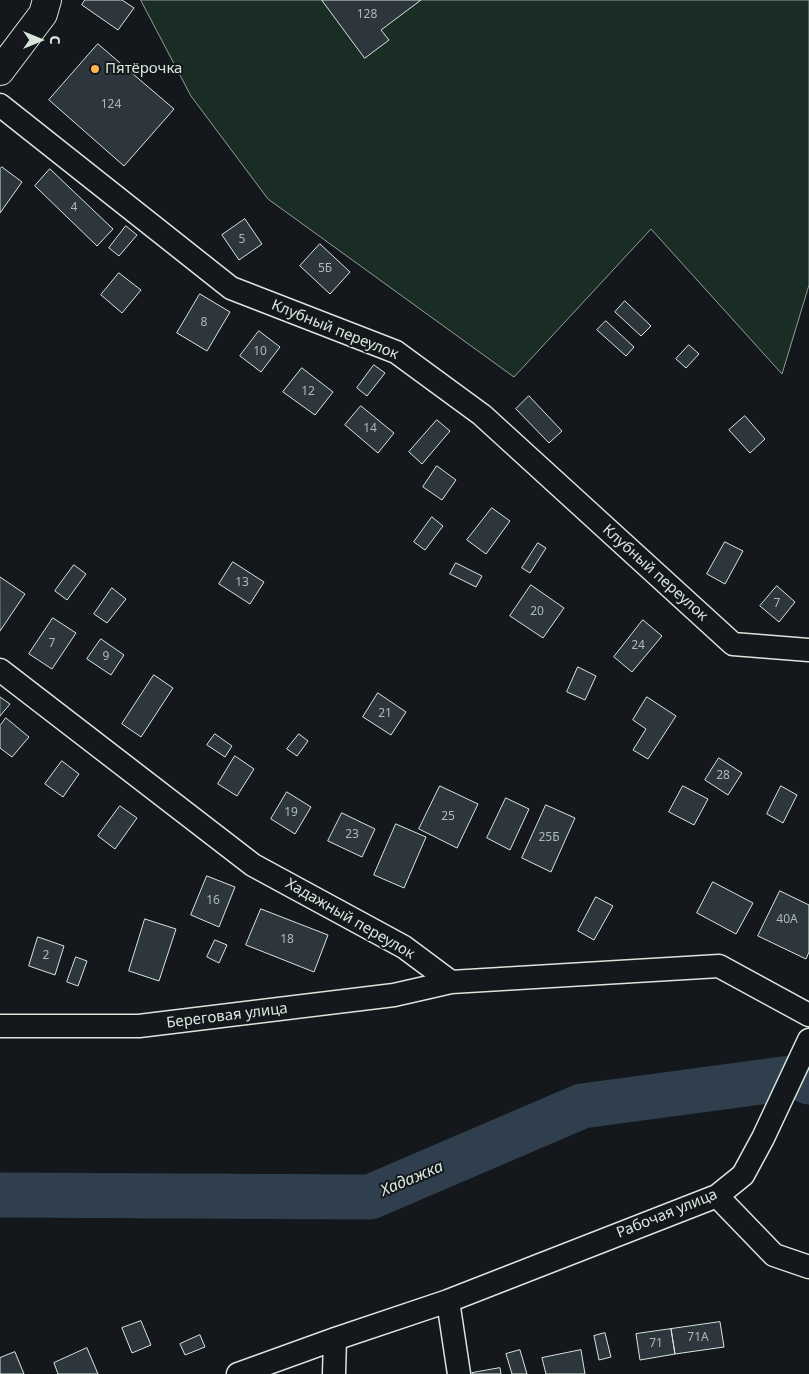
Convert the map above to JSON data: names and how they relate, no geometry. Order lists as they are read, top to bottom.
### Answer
{
  "streets": {
    "street": [
      "Клубный переулок",
      "Хадажный переулок",
      "Береговая улица",
      "Рабочая улица"
    ]
  },
  "crossings": [
    ["Хадажный переулок", "Береговая улица"]
  ],
  "water": ["Хадажка"],
  "places": ["Пятёрочка"],
  "house_numbers": [
    "128",
    "124",
    "4",
    "5",
    "5Б",
    "8",
    "10",
    "12",
    "14",
    "13",
    "7",
    "20",
    "7",
    "24",
    "9",
    "21",
    "28",
    "19",
    "25",
    "23",
    "25Б",
    "16",
    "40А",
    "18",
    "2",
    "71А",
    "71"
  ],
  "north": "right"
}
